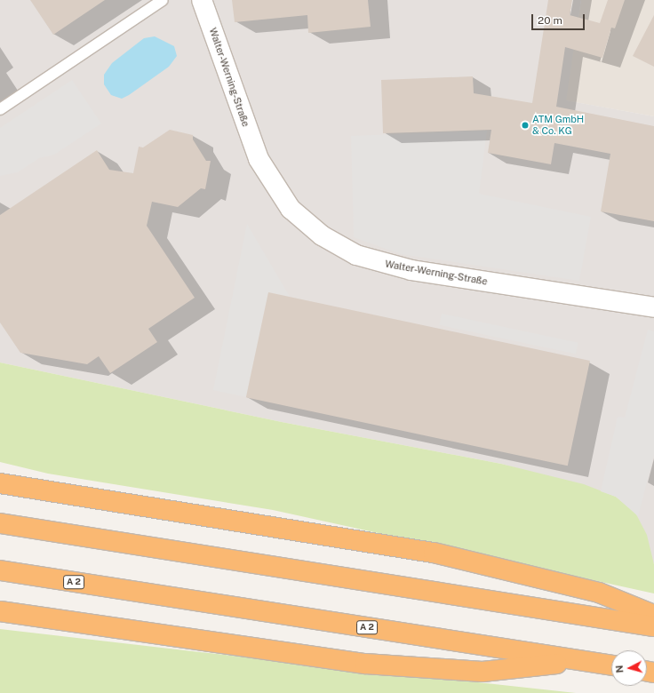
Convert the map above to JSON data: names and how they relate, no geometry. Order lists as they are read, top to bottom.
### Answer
{
  "streets": {
    "highway": ["A 2"],
    "street": ["Walter-Werning-Straße"]
  },
  "places": ["ATM GmbH & Co. KG"],
  "scale_bar": "20 m",
  "north": "left"
}
